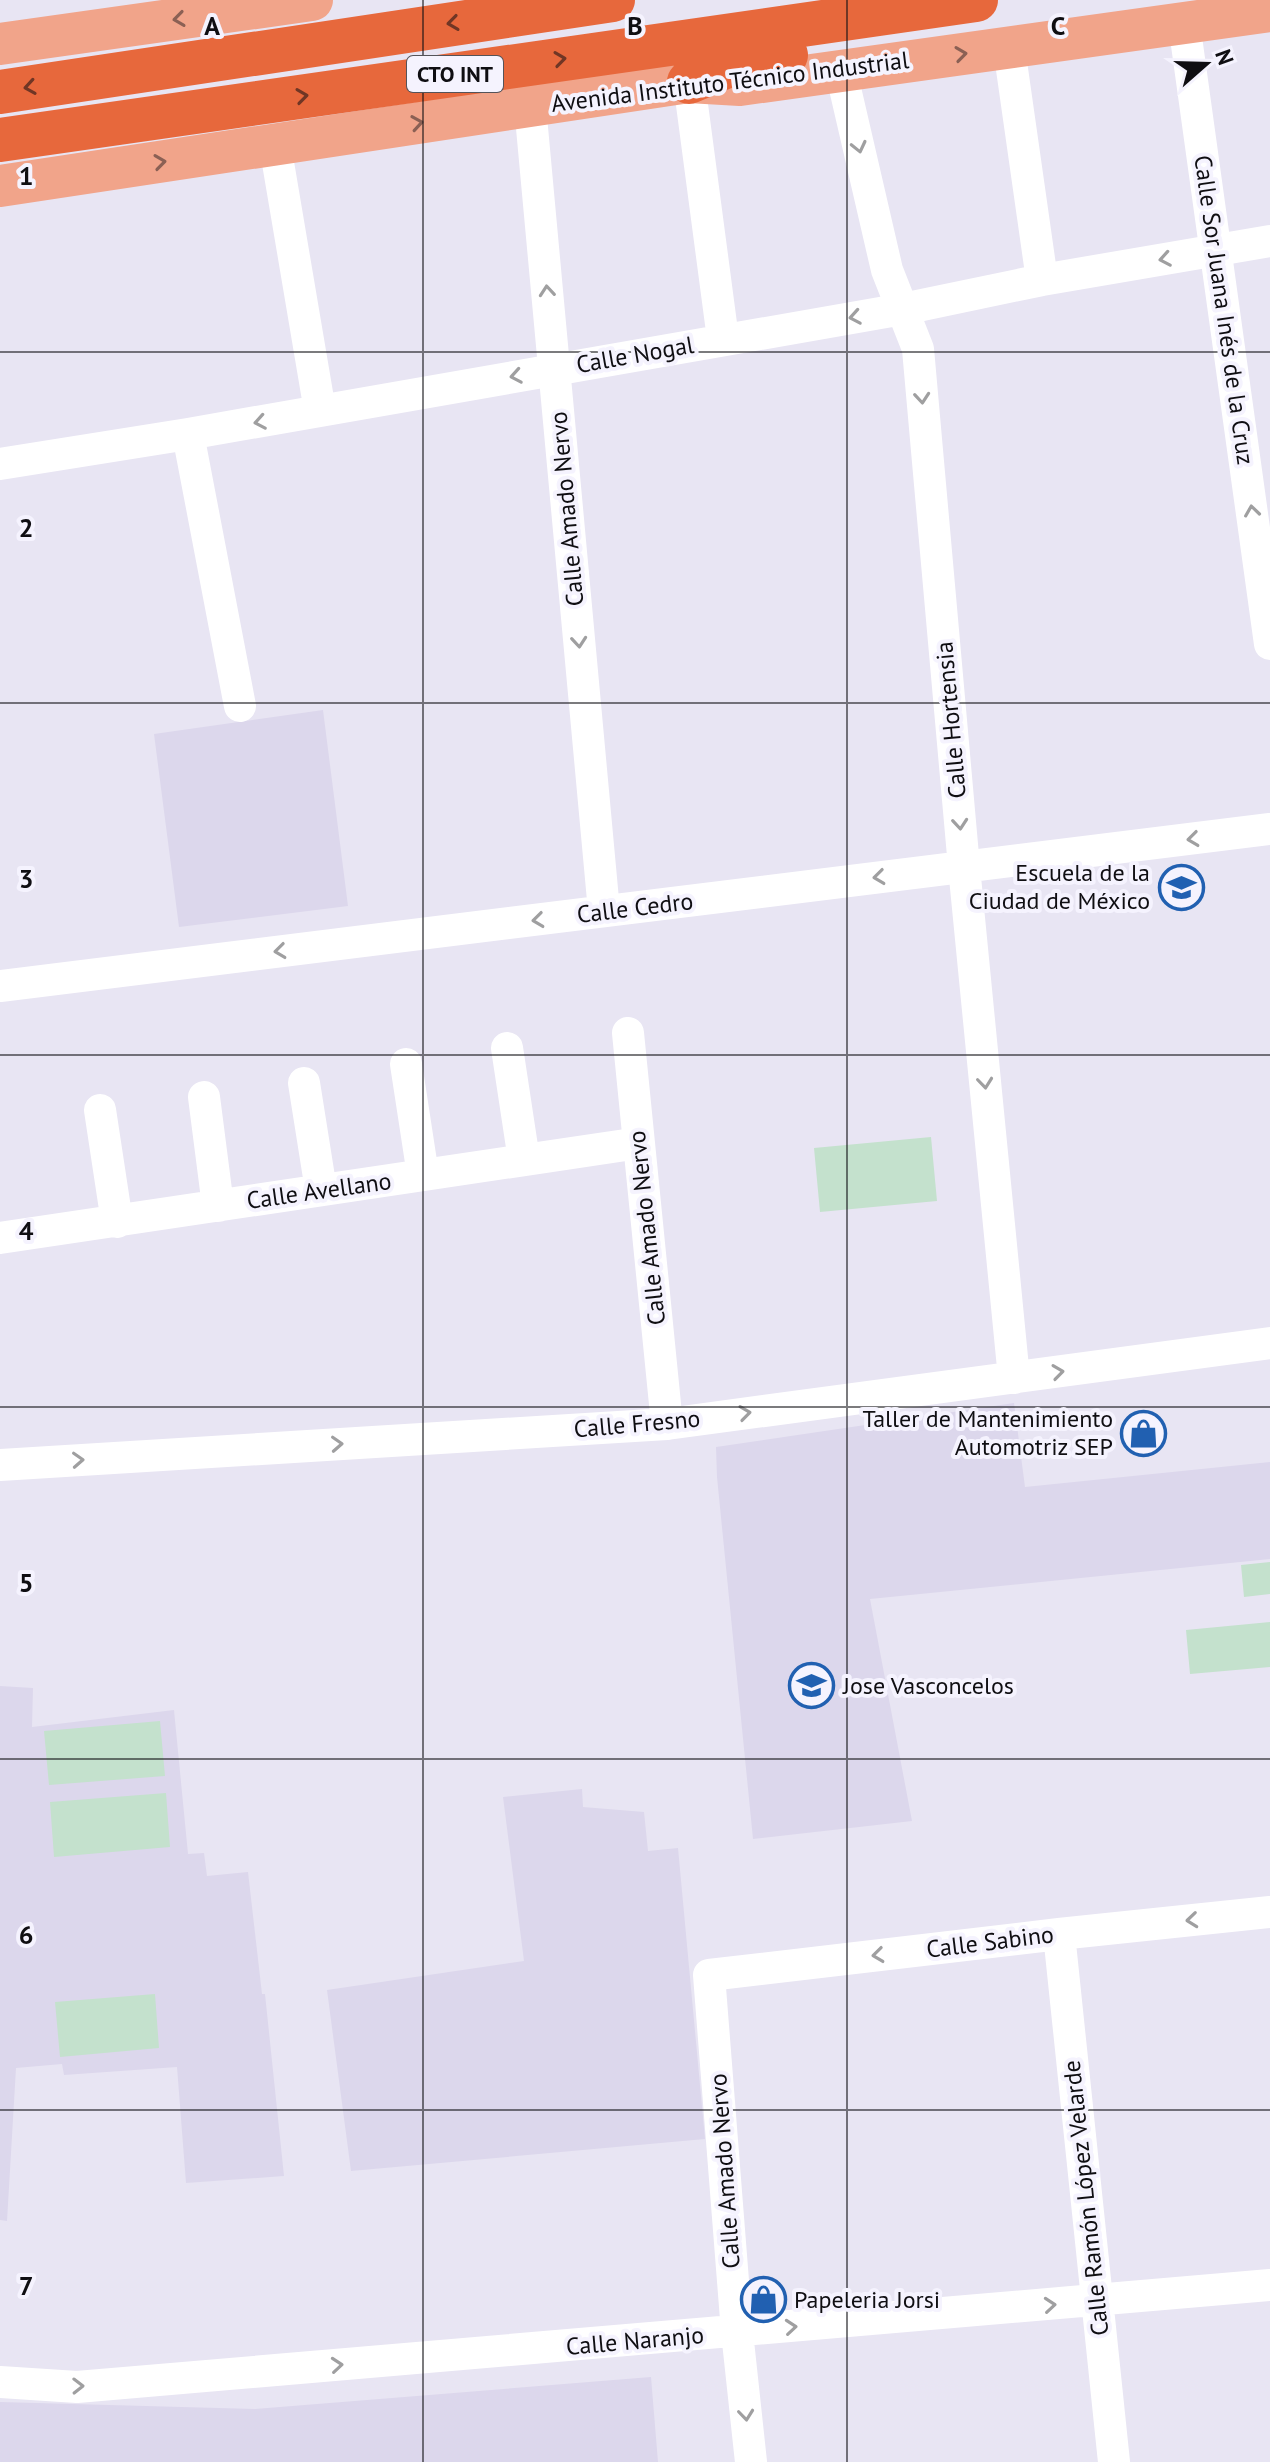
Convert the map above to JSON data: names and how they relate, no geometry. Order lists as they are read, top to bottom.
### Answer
{
  "streets": {
    "highway": ["CTO INT"],
    "main road": ["Avenida Instituto Técnico Industrial"],
    "street": [
      "Calle Sor Juana Inés de la Cruz",
      "Calle Nogal",
      "Calle Amado Nervo",
      "Calle Hortensia",
      "Calle Cedro",
      "Calle Avellano",
      "Calle Fresno",
      "Calle Sabino",
      "Calle Ramón López Velarde",
      "Calle Naranjo"
    ]
  },
  "crossings": [
    ["Avenida Instituto Técnico Industrial", "Calle Sor Juana Inés de la Cruz"],
    ["Avenida Instituto Técnico Industrial", "Calle Amado Nervo"],
    ["Avenida Instituto Técnico Industrial", "Calle Hortensia"],
    ["Calle Sor Juana Inés de la Cruz", "Calle Nogal"],
    ["Calle Nogal", "Calle Amado Nervo"],
    ["Calle Nogal", "Calle Hortensia"],
    ["Calle Amado Nervo", "Calle Cedro"],
    ["Calle Amado Nervo", "Calle Avellano"],
    ["Calle Amado Nervo", "Calle Fresno"],
    ["Calle Amado Nervo", "Calle Sabino"],
    ["Calle Amado Nervo", "Calle Naranjo"],
    ["Calle Hortensia", "Calle Cedro"],
    ["Calle Hortensia", "Calle Fresno"],
    ["Calle Sabino", "Calle Ramón López Velarde"],
    ["Calle Ramón López Velarde", "Calle Naranjo"]
  ],
  "one_way": [
    "Calle Sor Juana Inés de la Cruz",
    "Calle Nogal",
    "Calle Cedro",
    "Calle Fresno",
    "Calle Sabino",
    "Calle Naranjo"
  ],
  "places": {
    "school or university": ["Escuela de la Ciudad de México", "Jose Vasconcelos"],
    "shop": ["Taller de Mantenimiento Automotriz SEP", "Papeleria Jorsi"]
  },
  "north": "right",
  "grid": {
    "columns": ["A", "B", "C"],
    "rows": [
      "1",
      "2",
      "3",
      "4",
      "5",
      "6",
      "7"
    ]
  }
}
